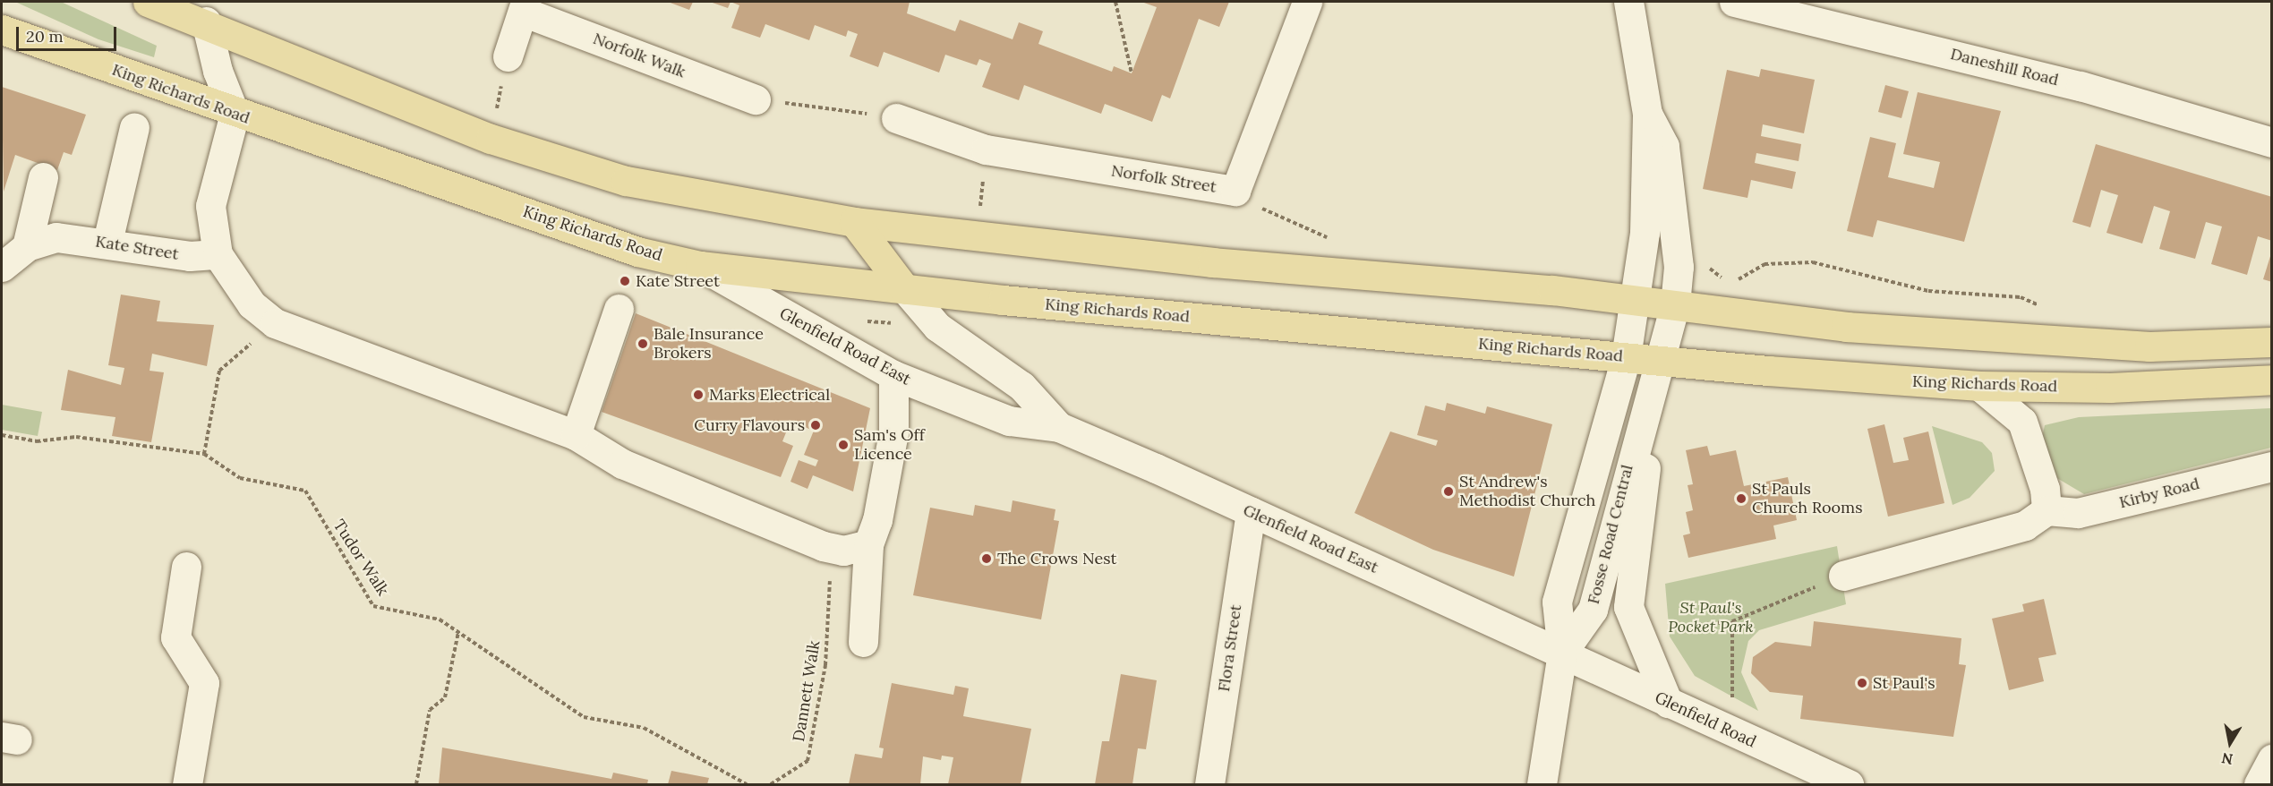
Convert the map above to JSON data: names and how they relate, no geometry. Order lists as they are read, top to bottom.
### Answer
{
  "streets": {
    "main road": ["King Richards Road"],
    "street": [
      "Norfolk Walk",
      "Daneshill Road",
      "Norfolk Street",
      "Kate Street",
      "Glenfield Road East",
      "Kirby Road",
      "Fosse Road Central",
      "Flora Street",
      "Glenfield Road"
    ],
    "path": ["Tudor Walk", "Dannett Walk"]
  },
  "crossings": [
    ["King Richards Road", "Glenfield Road East"],
    ["King Richards Road", "Fosse Road Central"],
    ["Glenfield Road East", "Fosse Road Central"],
    ["Glenfield Road East", "Flora Street"],
    ["Glenfield Road East", "Glenfield Road"],
    ["Fosse Road Central", "Glenfield Road"]
  ],
  "parks": ["St Paul's Pocket Park"],
  "places": [
    "Kate Street",
    "Bale Insurance Brokers",
    "Marks Electrical",
    "Curry Flavours",
    "Sam's Off Licence",
    "St Andrew's Methodist Church",
    "St Pauls Church Rooms",
    "The Crows Nest",
    "St Paul's"
  ],
  "scale_bar": "20 m",
  "north": "bottom"
}
